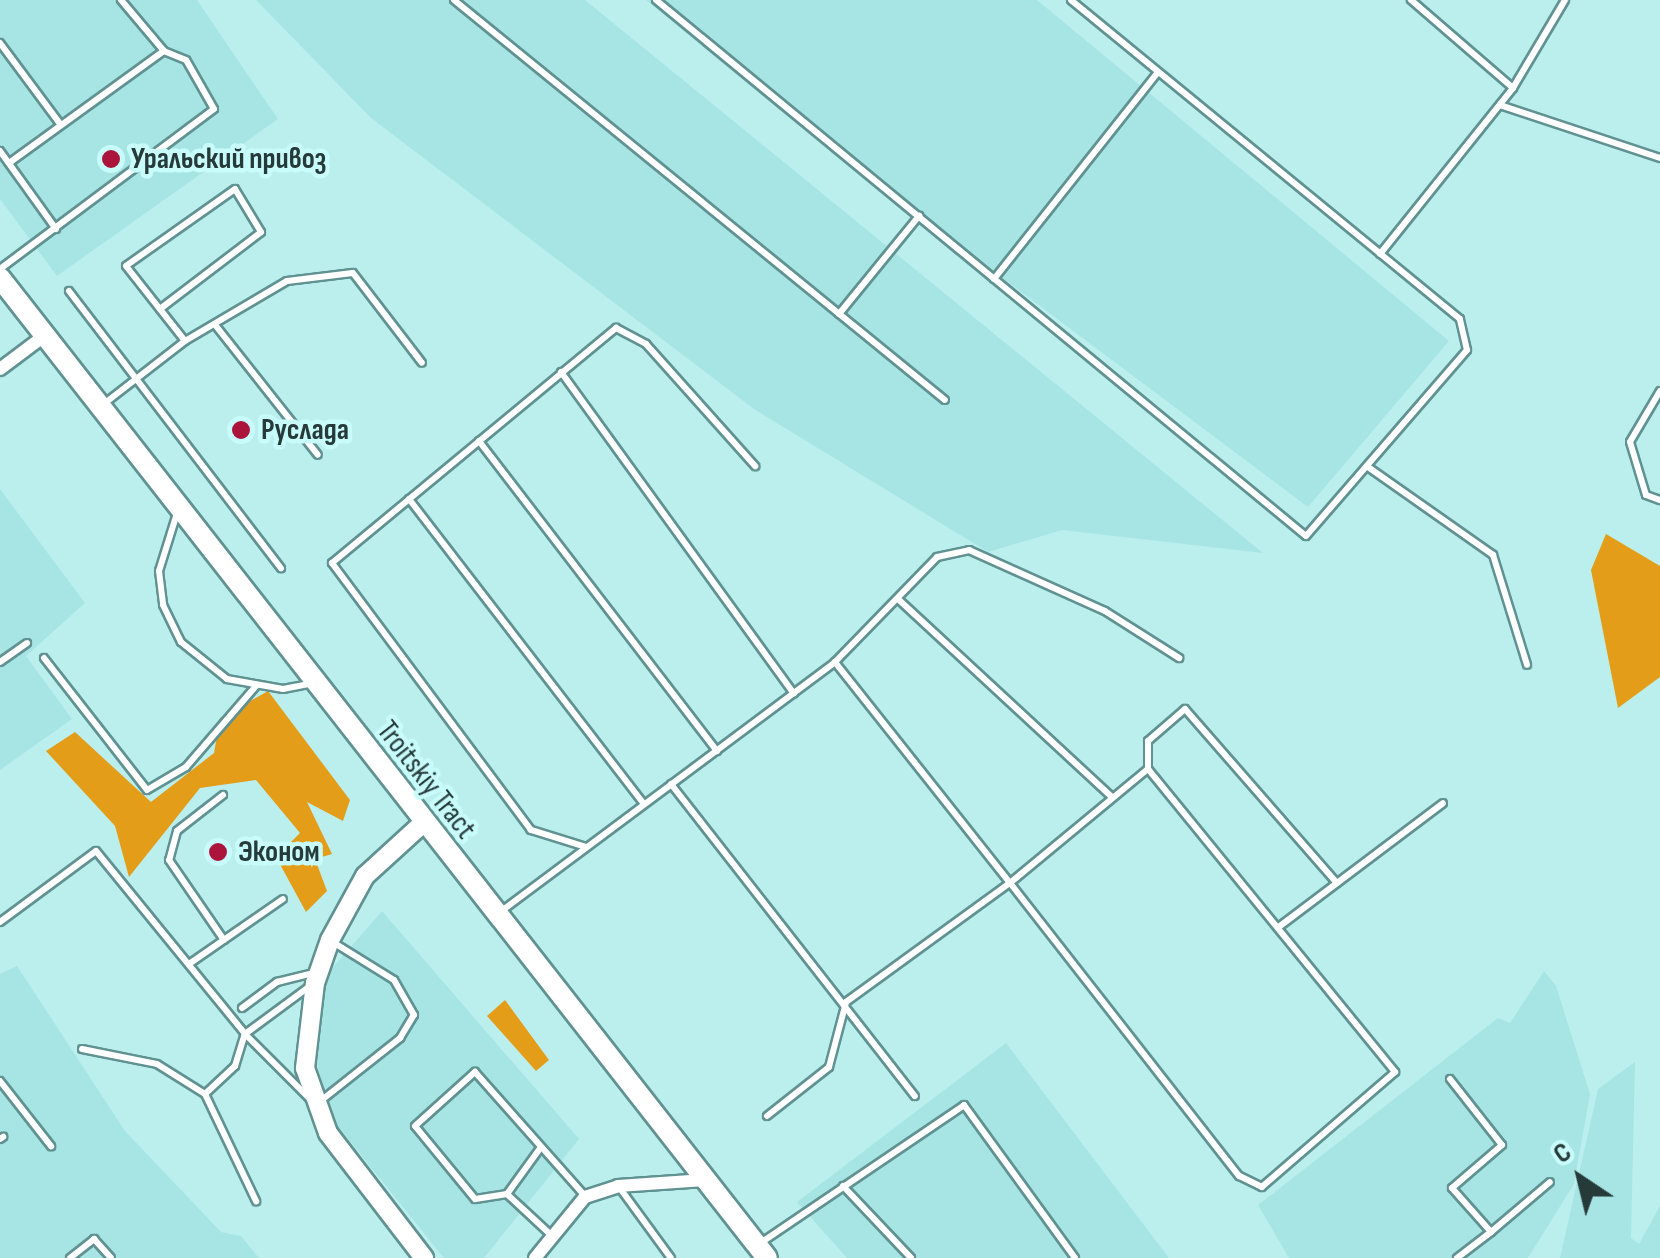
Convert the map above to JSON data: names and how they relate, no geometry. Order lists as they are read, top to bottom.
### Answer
{
  "streets": {
    "main road": ["Troitskiy Tract"]
  },
  "places": ["Уральский привоз", "Руслада", "Эконом"],
  "north": "top left"
}
